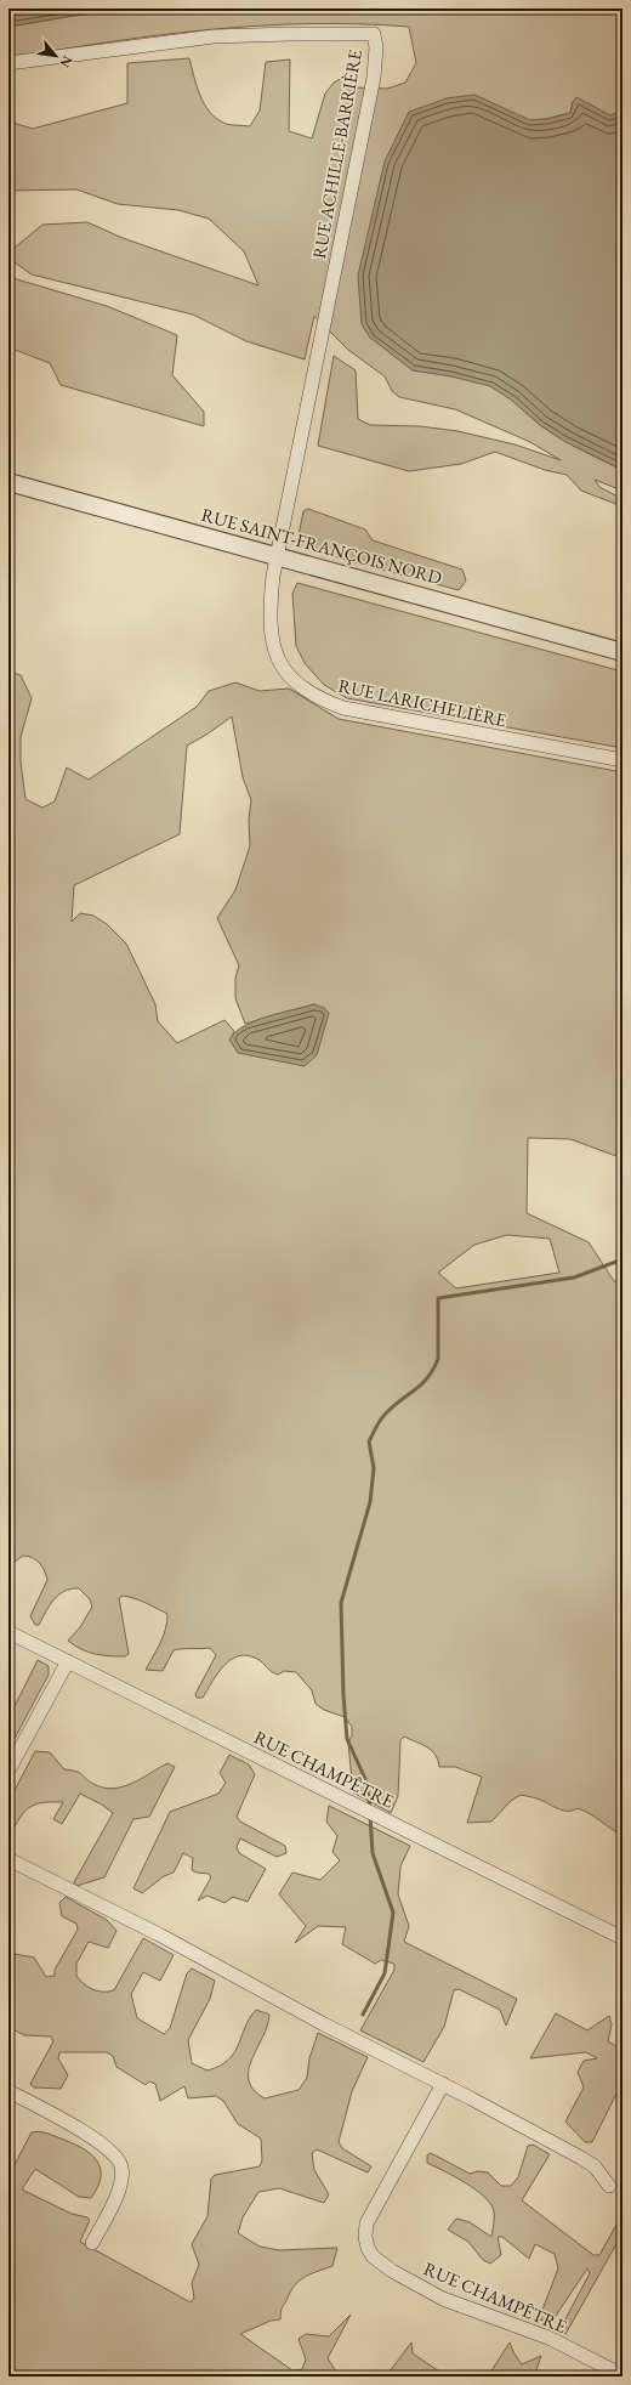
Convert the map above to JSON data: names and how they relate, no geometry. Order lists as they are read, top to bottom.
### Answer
{
  "streets": {
    "street": [
      "RUE ACHILLE-BARRIÈRE",
      "RUE SAINT-FRANÇOIS NORD",
      "RUE LARICHELIÈRE",
      "RUE CHAMPÊTRE"
    ]
  },
  "crossings": [
    ["RUE ACHILLE-BARRIÈRE", "RUE SAINT-FRANÇOIS NORD"],
    ["RUE ACHILLE-BARRIÈRE", "RUE LARICHELIÈRE"],
    ["RUE SAINT-FRANÇOIS NORD", "RUE LARICHELIÈRE"]
  ],
  "north": "bottom right"
}
